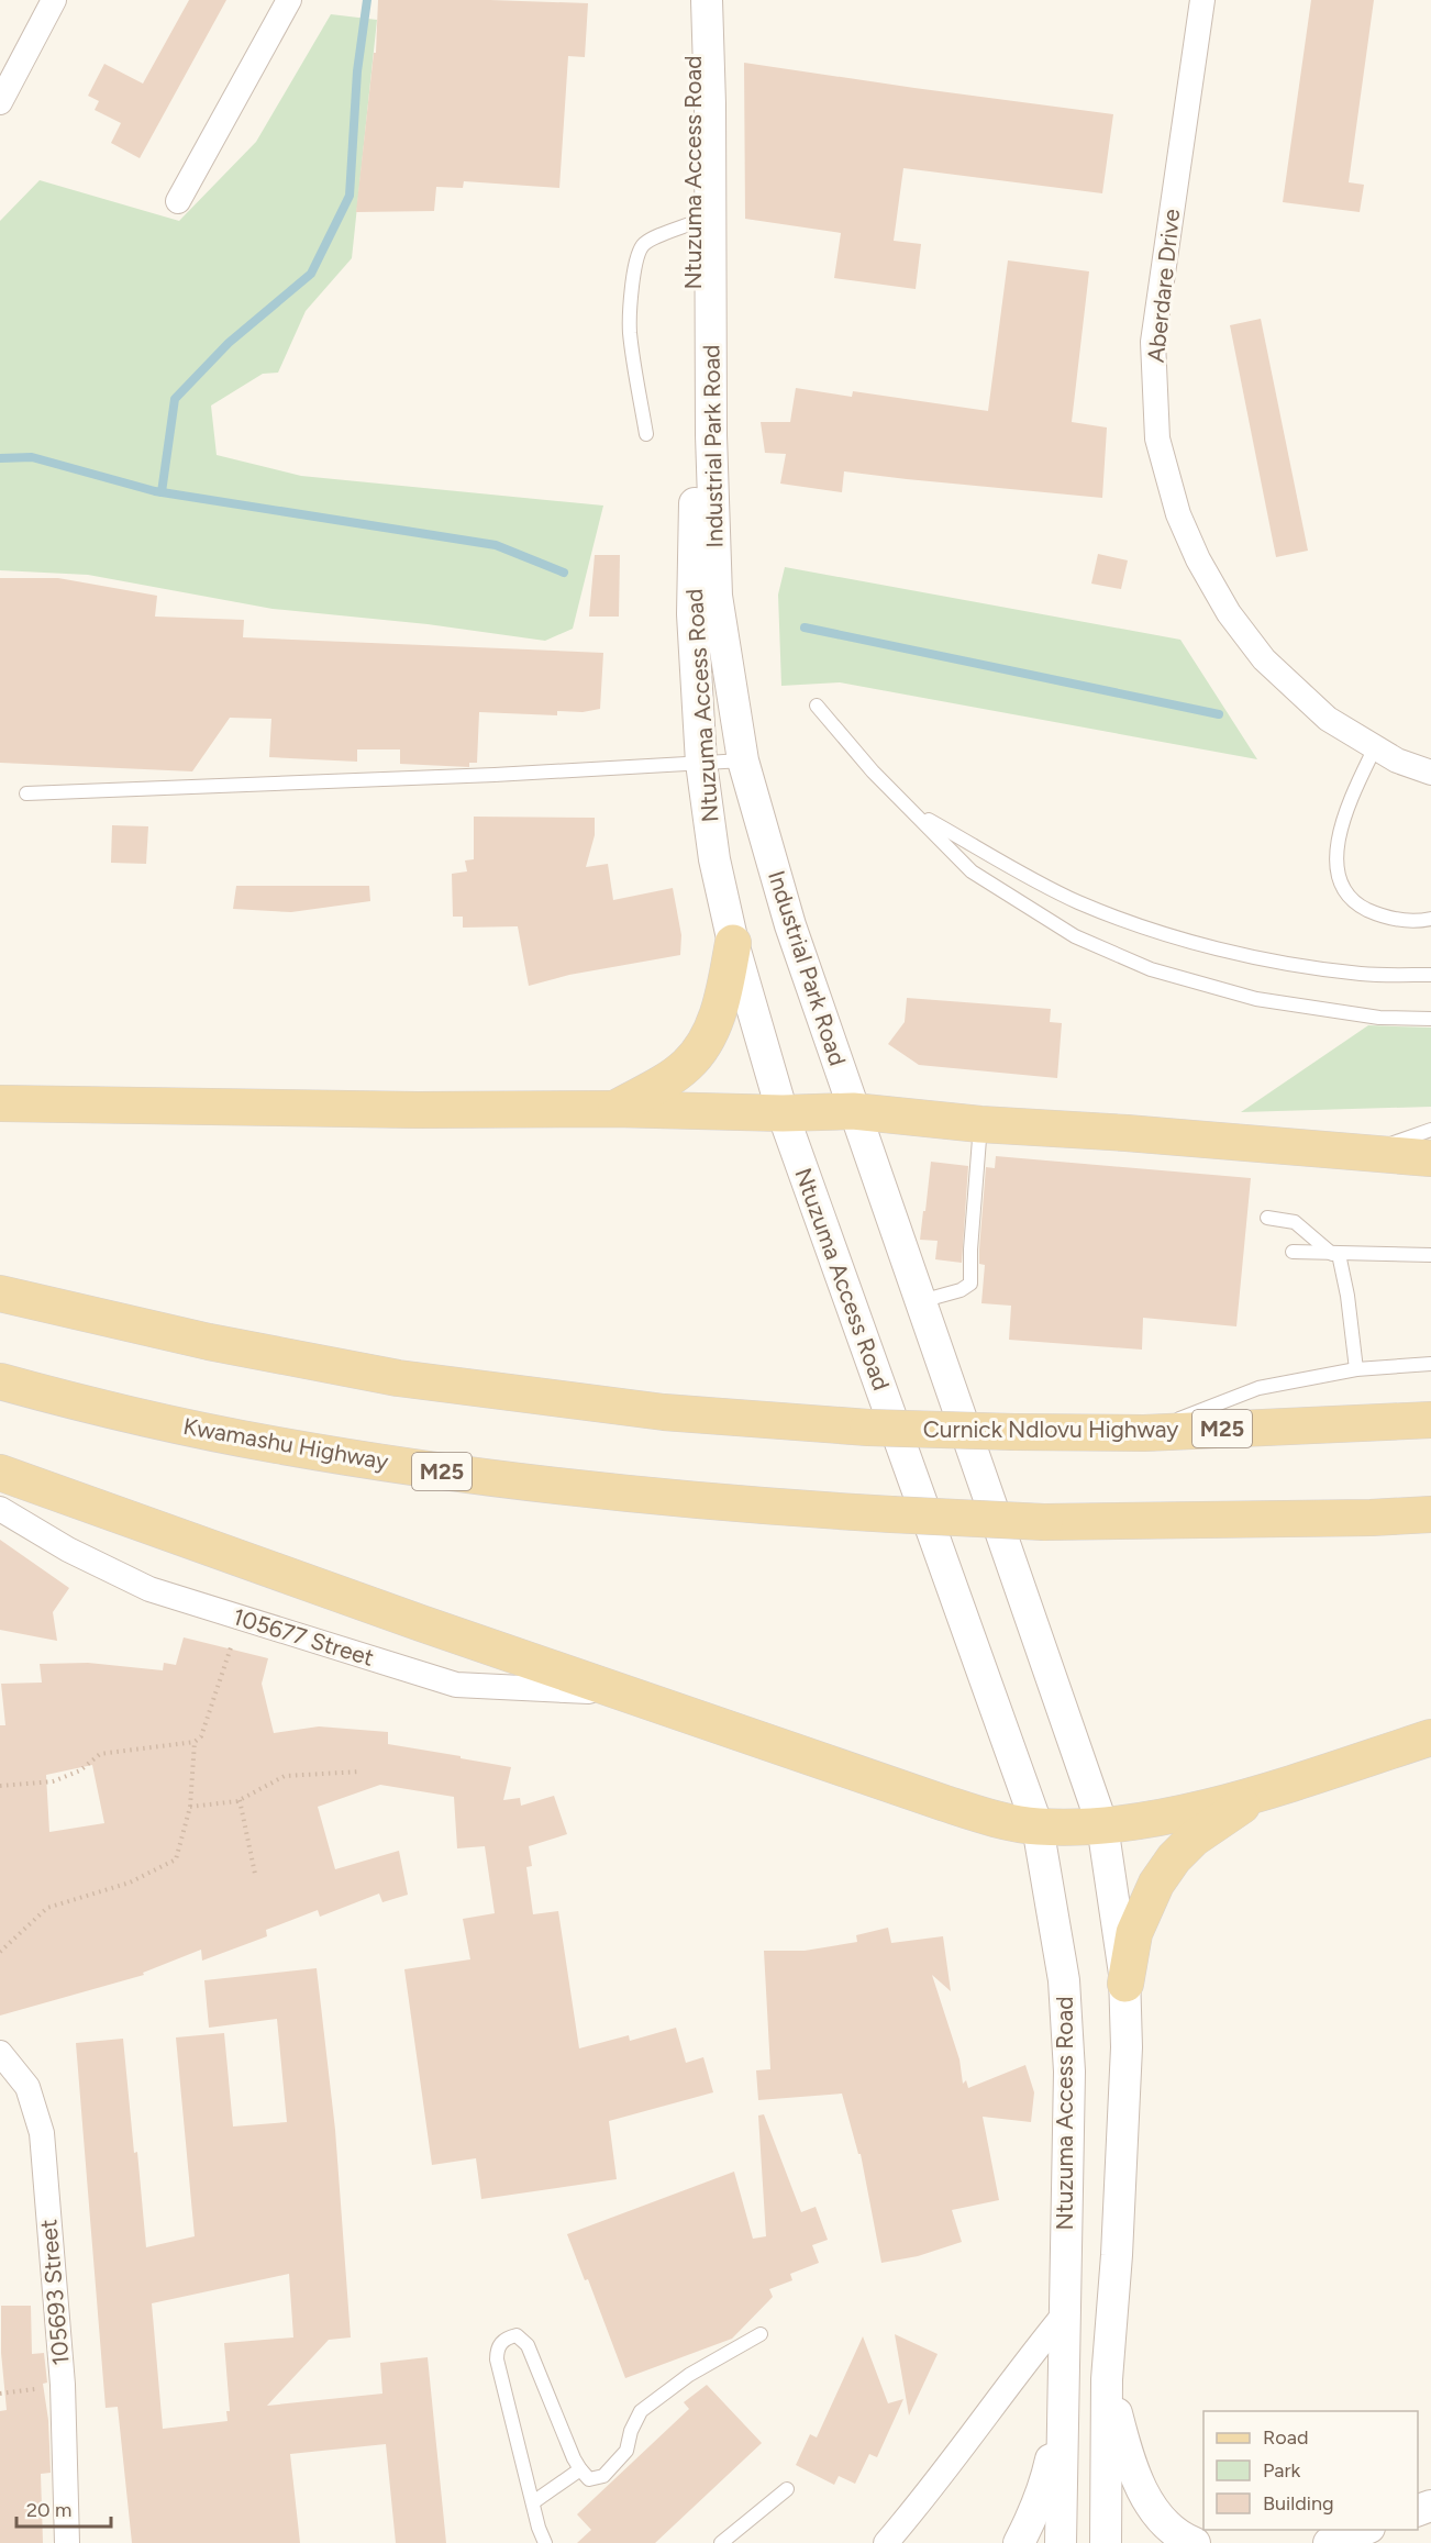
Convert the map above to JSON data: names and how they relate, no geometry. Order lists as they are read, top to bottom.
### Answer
{
  "streets": {
    "main road": ["M25", "Curnick Ndlovu Highway", "Kwamashu Highway"],
    "street": [
      "Ntuzuma Access Road",
      "Aberdare Drive",
      "Industrial Park Road",
      "105677 Street",
      "105693 Street"
    ]
  },
  "crossings": [
    ["Ntuzuma Access Road", "Industrial Park Road"]
  ],
  "legend": ["Road", "Park", "Building"],
  "scale_bar": "20 m"
}
